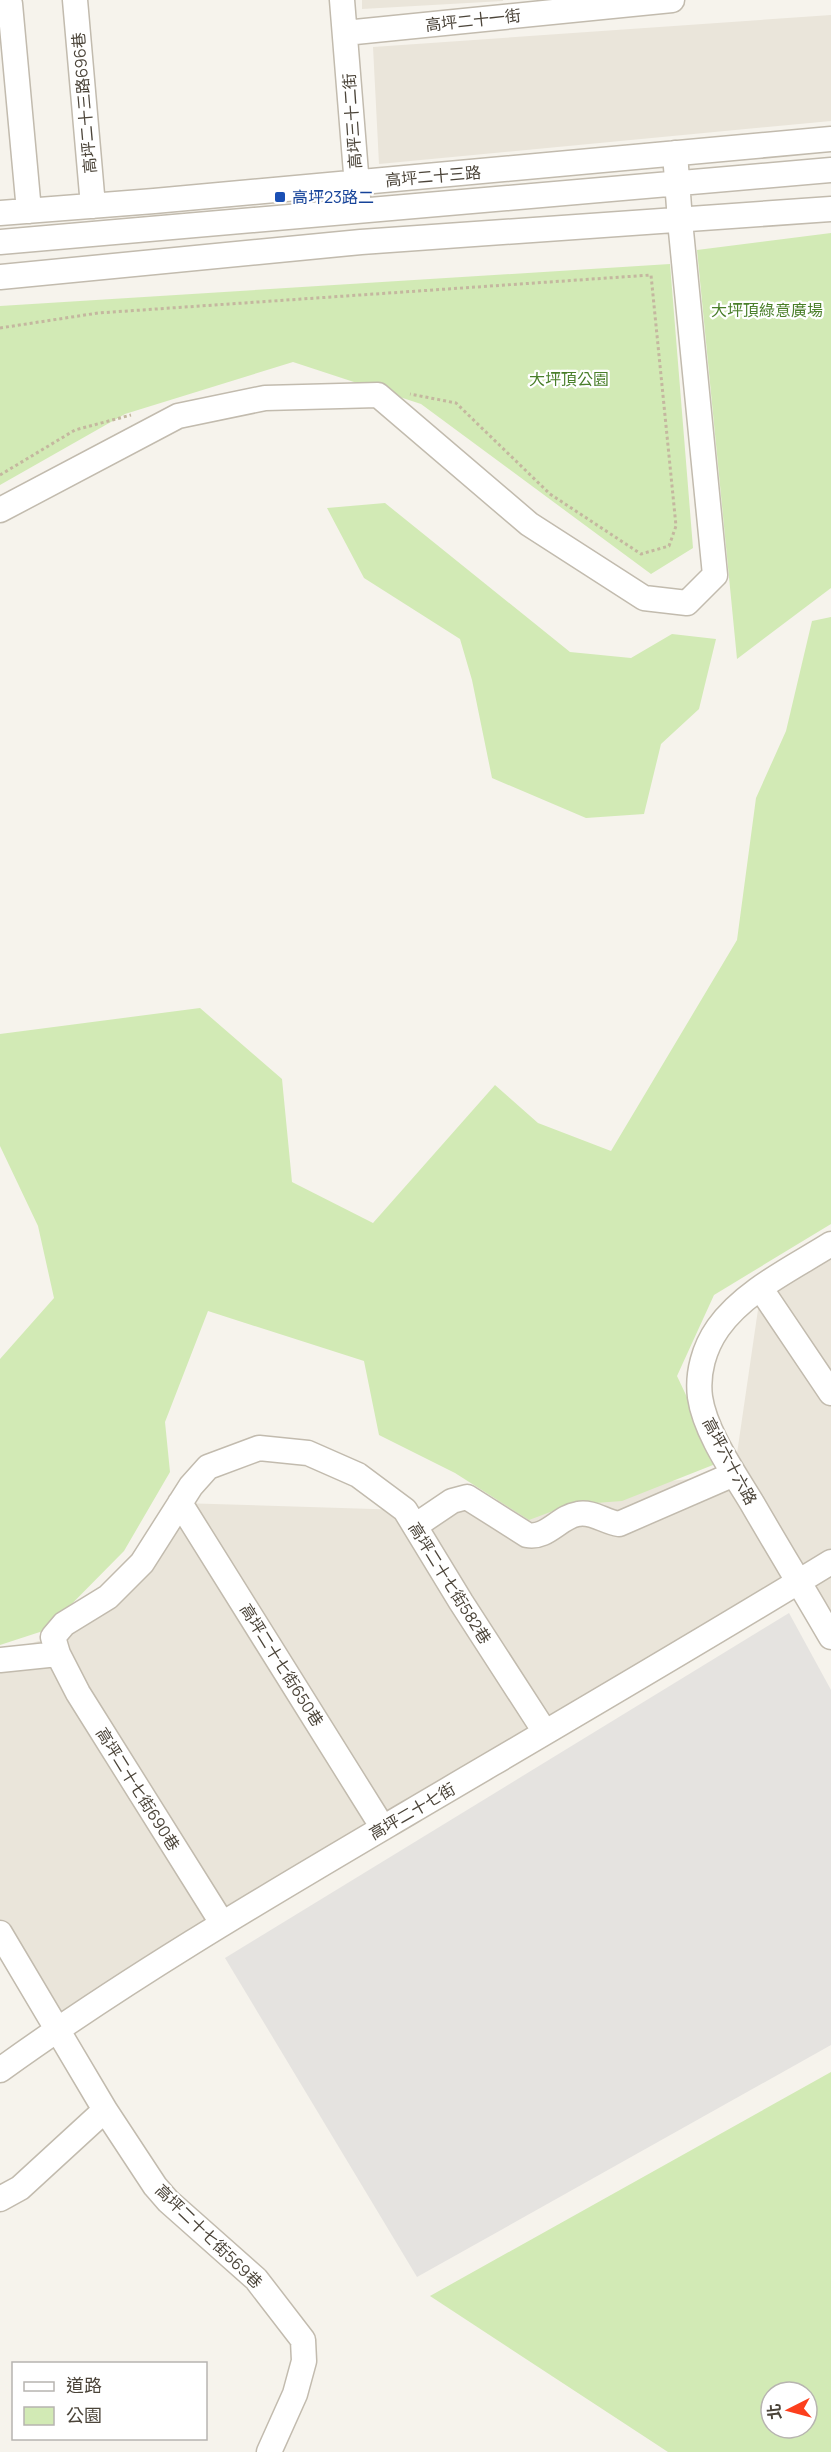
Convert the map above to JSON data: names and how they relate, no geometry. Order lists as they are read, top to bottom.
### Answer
{
  "streets": {
    "street": [
      "高坪二十一街",
      "高坪二十三路696巷",
      "高坪三十二街",
      "高坪二十三路",
      "高坪六十六路",
      "高坪二十七街582巷",
      "高坪二十七街650巷",
      "高坪二十七街690巷",
      "高坪二十七街",
      "高坪二十七街569巷"
    ]
  },
  "crossings": [
    ["高坪二十一街", "高坪三十二街"],
    ["高坪二十三路696巷", "高坪二十三路"],
    ["高坪三十二街", "高坪二十三路"],
    ["高坪六十六路", "高坪二十七街"],
    ["高坪二十七街582巷", "高坪二十七街650巷"],
    ["高坪二十七街582巷", "高坪二十七街"],
    ["高坪二十七街650巷", "高坪二十七街"],
    ["高坪二十七街690巷", "高坪二十七街"],
    ["高坪二十七街", "高坪二十七街569巷"]
  ],
  "parks": ["大坪頂綠意廣場", "大坪頂公園"],
  "places": {
    "transit": ["高坪23路二"]
  },
  "legend": ["道路", "公園"],
  "north": "left"
}
